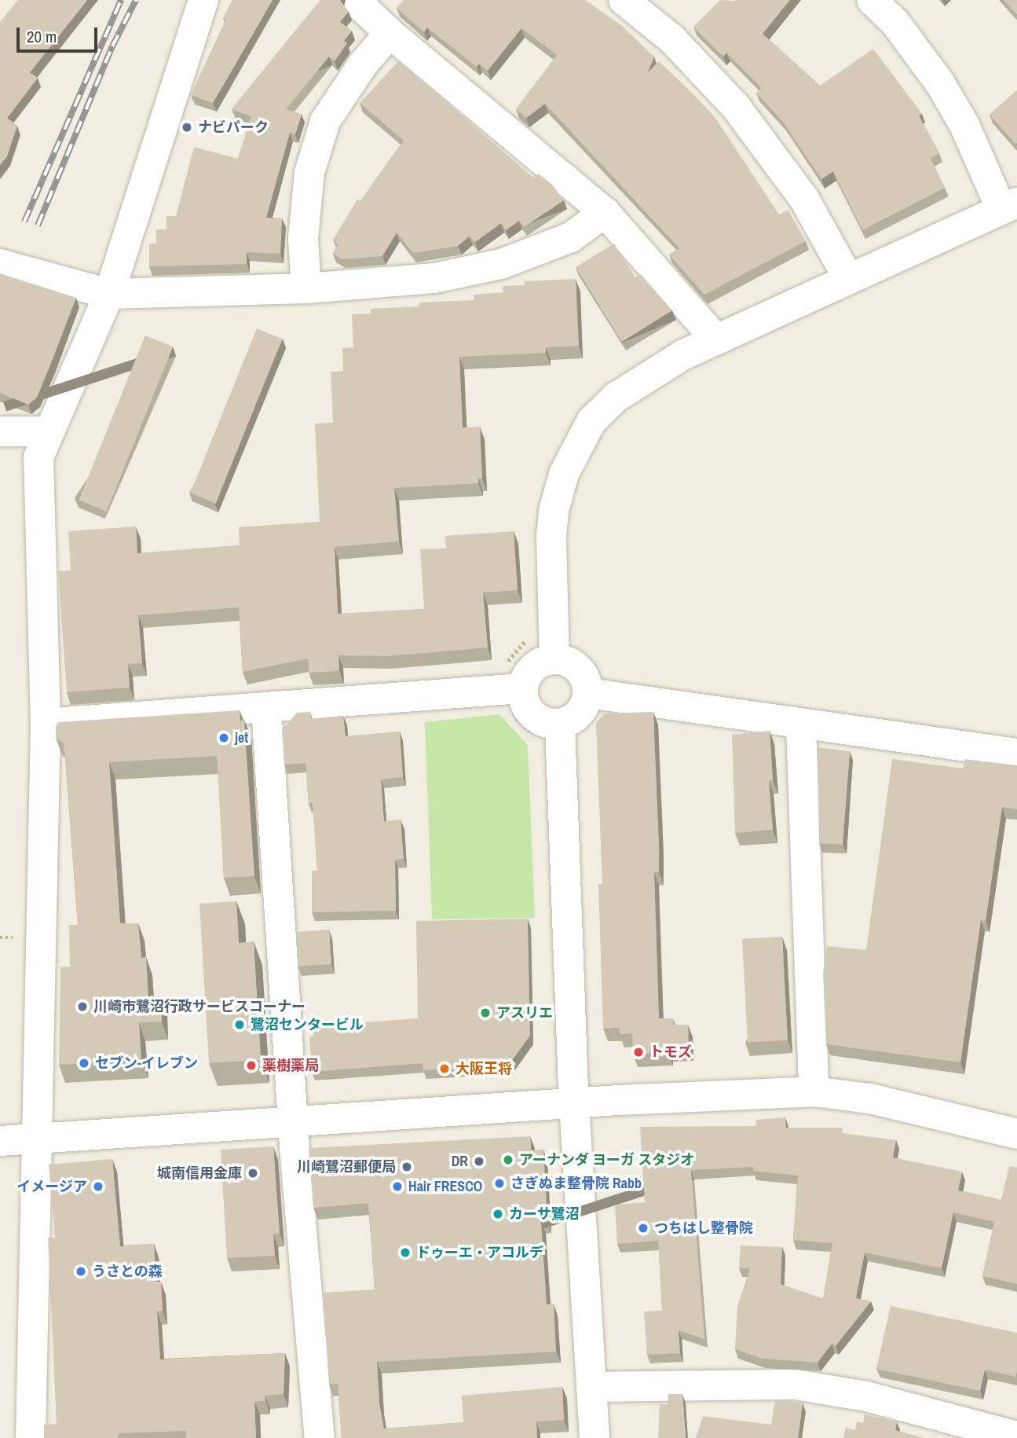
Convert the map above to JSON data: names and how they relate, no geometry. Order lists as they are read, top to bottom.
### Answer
{
  "places": [
    "ナビパーク",
    "jet",
    "川崎市鷺沼行政サービスコーナー",
    "アスリエ",
    "鷺沼センタービル",
    "トモズ",
    "セブン-イレブン",
    "薬樹薬局",
    "大阪王将",
    "アーナンダ ヨーガ スタジオ",
    "DR",
    "川崎鷺沼郵便局",
    "城南信用金庫",
    "さぎぬま整骨院 Rabb",
    "イメージア",
    "Hair FRESCO",
    "カーサ鷺沼",
    "つちはし整骨院",
    "ドゥーエ・アコルデ",
    "うさとの森"
  ],
  "scale_bar": "20 m"
}
